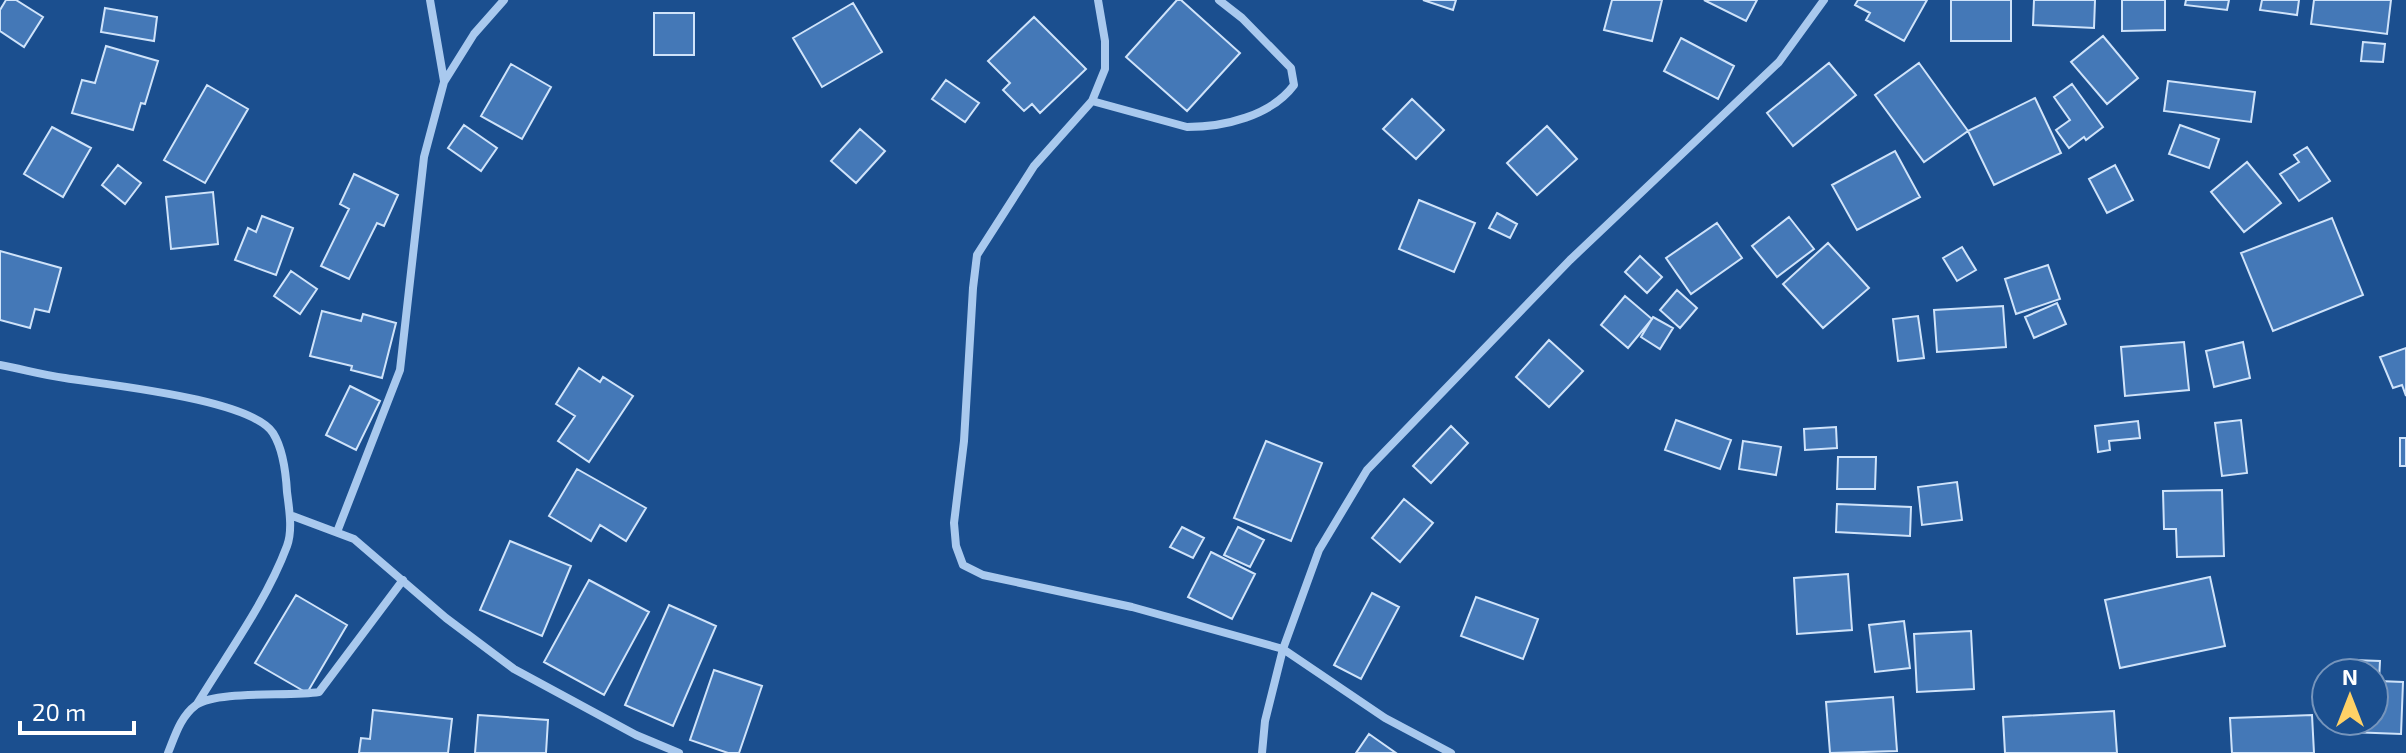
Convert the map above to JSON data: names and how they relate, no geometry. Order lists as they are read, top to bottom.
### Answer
{
  "scale_bar": "20 m",
  "north": "top"
}
